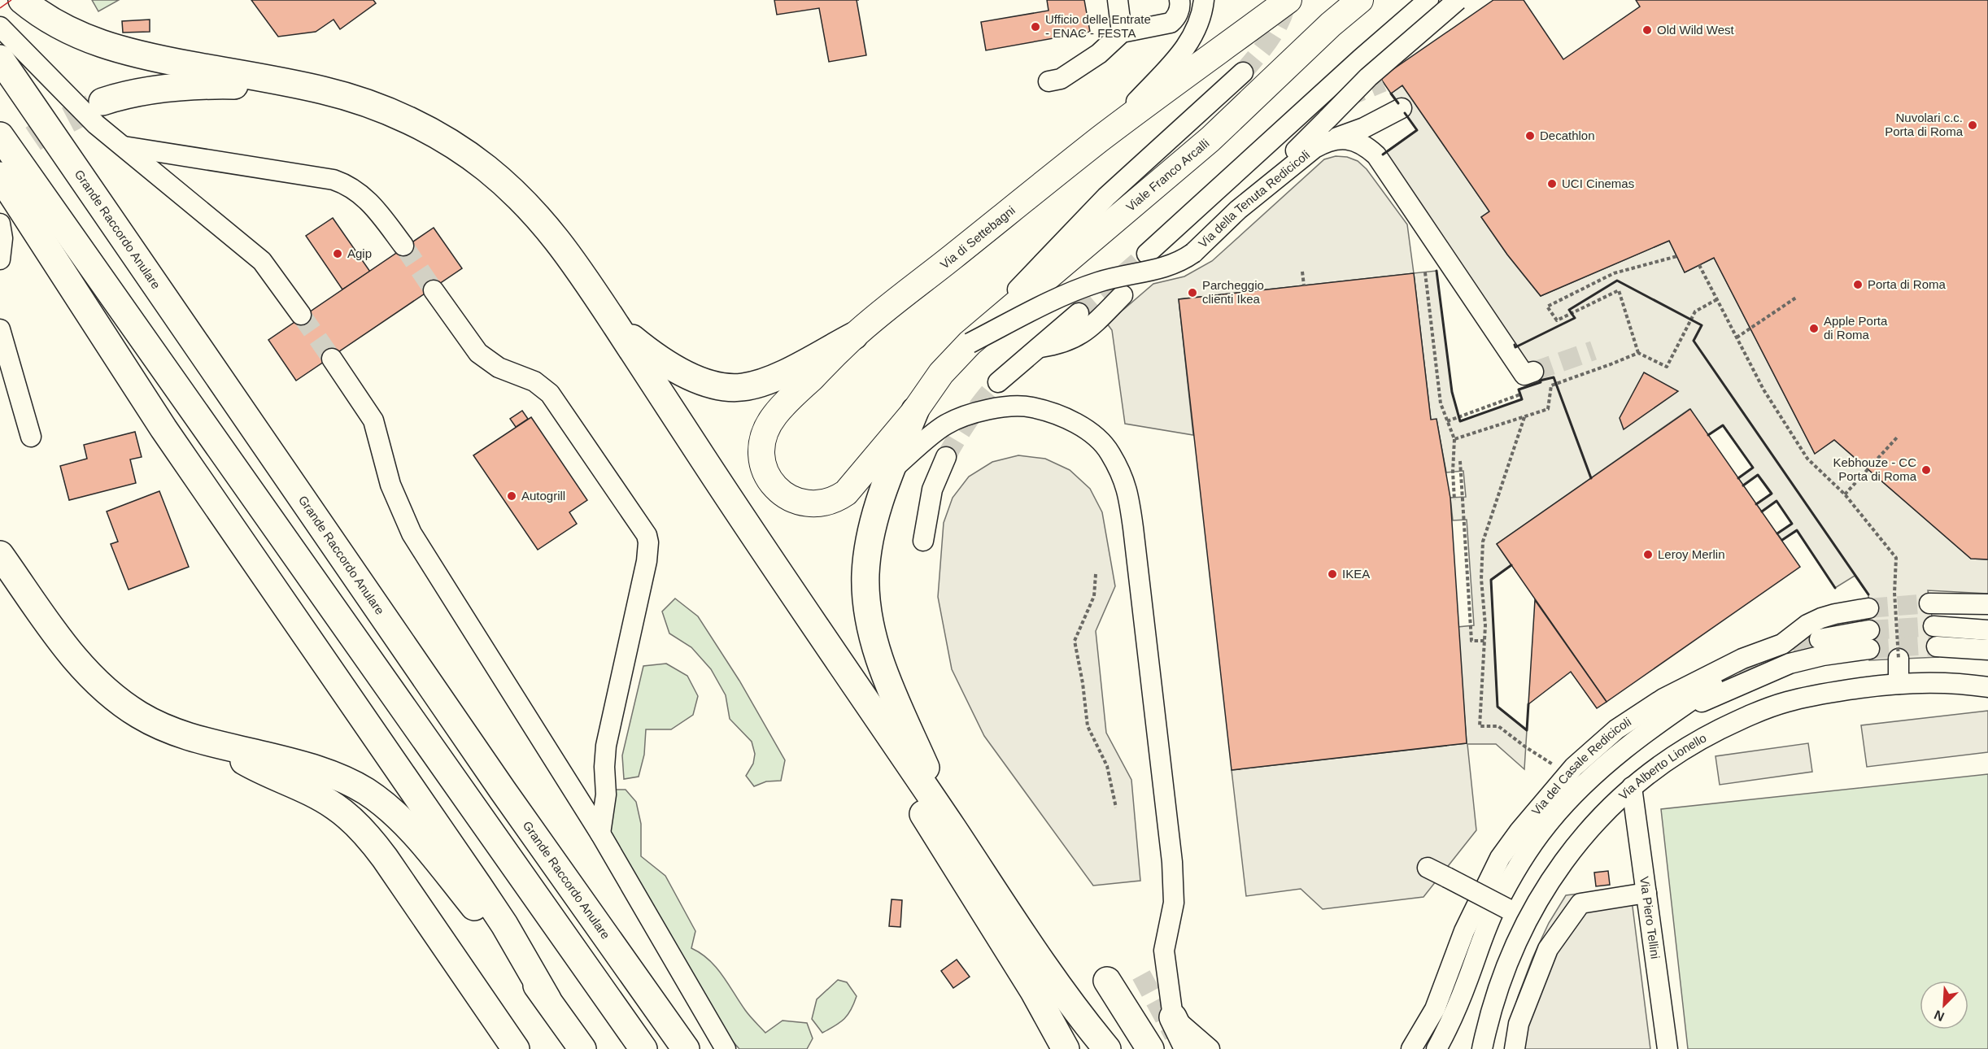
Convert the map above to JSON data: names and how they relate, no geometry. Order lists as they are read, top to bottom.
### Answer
{
  "streets": {
    "highway": ["Grande Raccordo Anulare"],
    "main road": ["Viale Franco Arcalli", "Via della Tenuta Redicicoli", "Via di Settebagni"],
    "street": ["Via del Casale Redicicoli", "Via Alberto Lionello", "Via Piero Tellini"]
  },
  "crossings": [
    ["Viale Franco Arcalli", "Via della Tenuta Redicicoli"],
    ["Via della Tenuta Redicicoli", "Via di Settebagni"],
    ["Via Alberto Lionello", "Via Piero Tellini"]
  ],
  "places": [
    "Ufficio delle Entrate - ENAC - FESTA",
    "Old Wild West",
    "Nuvolari c.c. Porta di Roma",
    "Decathlon",
    "UCI Cinemas",
    "Agip",
    "Porta di Roma",
    "Parcheggio clienti Ikea",
    "Apple Porta di Roma",
    "Kebhouze - CC Porta di Roma",
    "Autogrill",
    "Leroy Merlin",
    "IKEA"
  ],
  "north": "bottom left"
}
